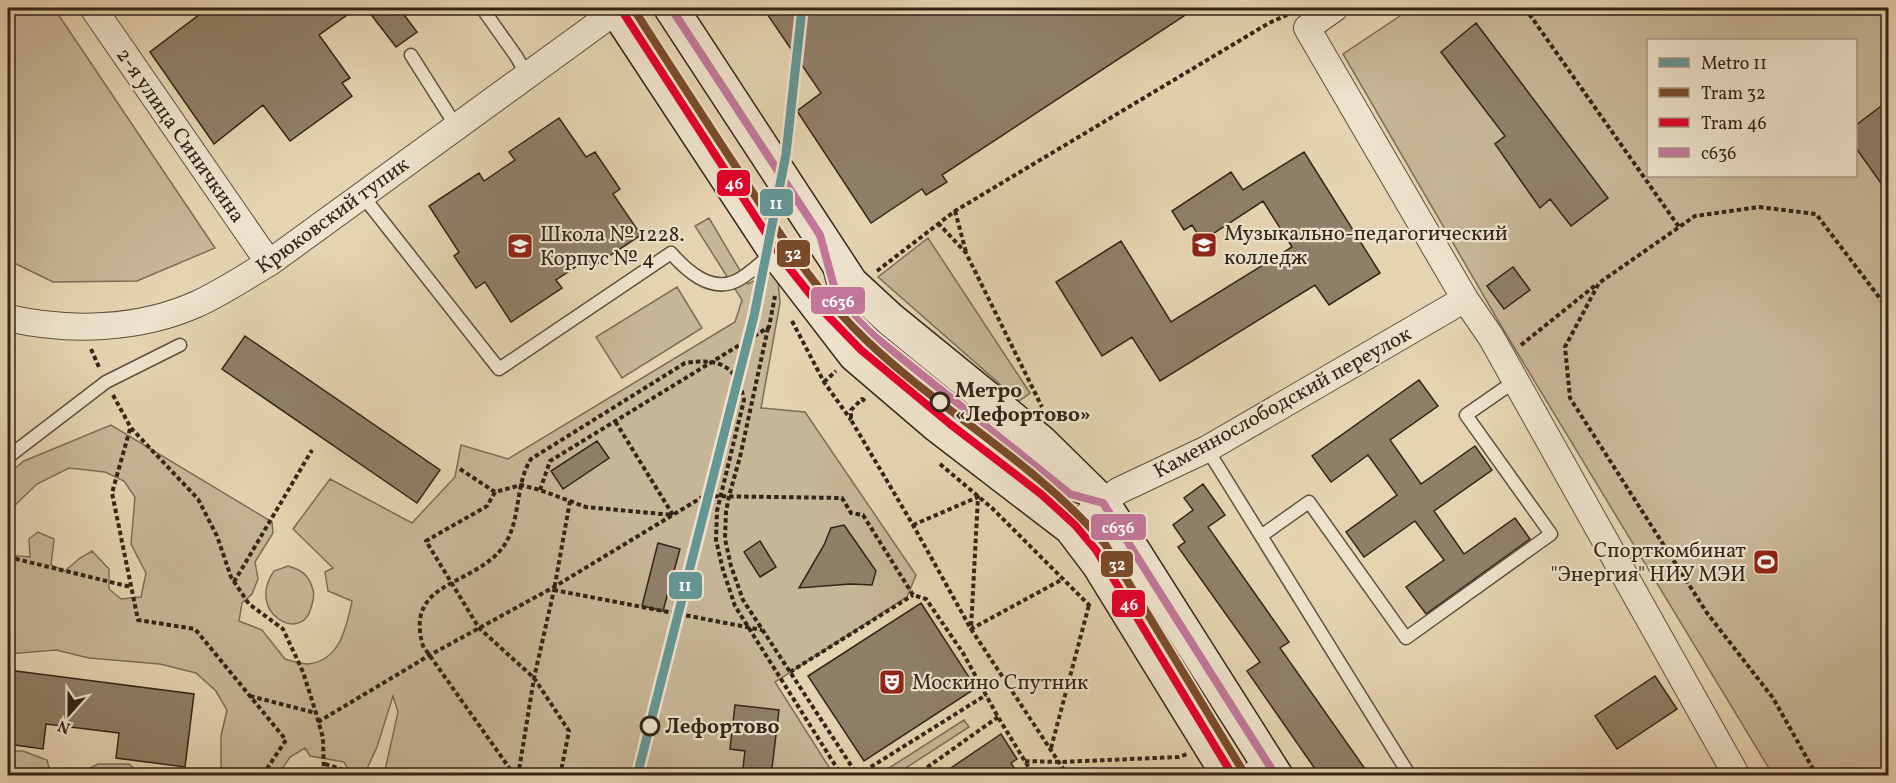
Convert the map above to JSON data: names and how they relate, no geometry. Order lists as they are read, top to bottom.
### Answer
{
  "streets": {
    "street": ["2-я улица Синичкина", "Крюковский тупик", "Каменнослободский переулок"]
  },
  "crossings": [
    ["2-я улица Синичкина", "Крюковский тупик"]
  ],
  "places": {
    "school or university": ["Музыкально-педагогический колледж", "Школа № 1228. Корпус № 4"],
    "other": ["Метро «Лефортово»", "Лефортово"],
    "sports": ["Спорткомбинат \"Энергия\" НИУ МЭИ"],
    "theatre": ["Москино Спутник"]
  },
  "lines": [
    "metro line 11",
    "tram line 32",
    "transit line с636",
    "tram line 46"
  ],
  "legend": [
    "Metro 11",
    "Tram 32",
    "Tram 46",
    "с636"
  ],
  "north": "bottom"
}
